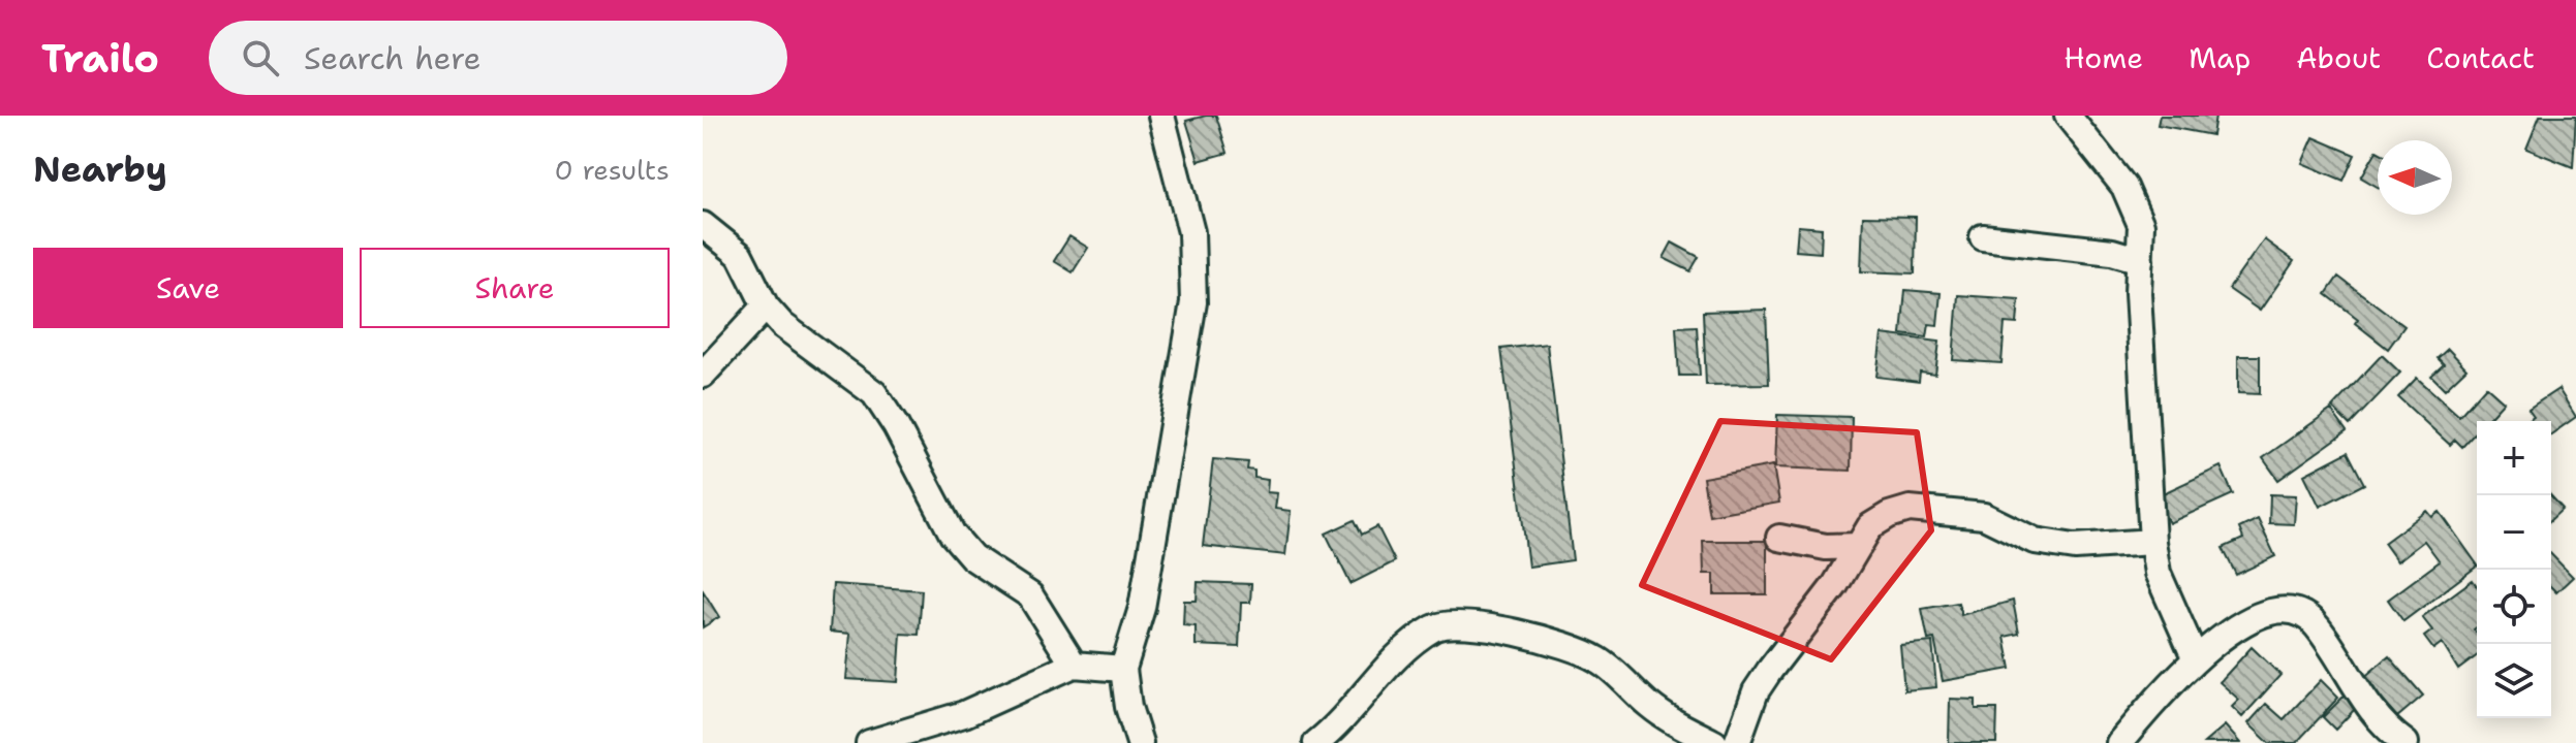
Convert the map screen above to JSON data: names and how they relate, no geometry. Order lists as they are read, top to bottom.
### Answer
{
  "north": "left",
  "page": {
    "header": "Trailo",
    "search": "Search here",
    "nav": [
      "Home",
      "Map",
      "About",
      "Contact"
    ],
    "heading": ["Nearby", "0 results"],
    "buttons": ["Save", "Share"],
    "map_buttons": ["+", "−"]
  }
}
